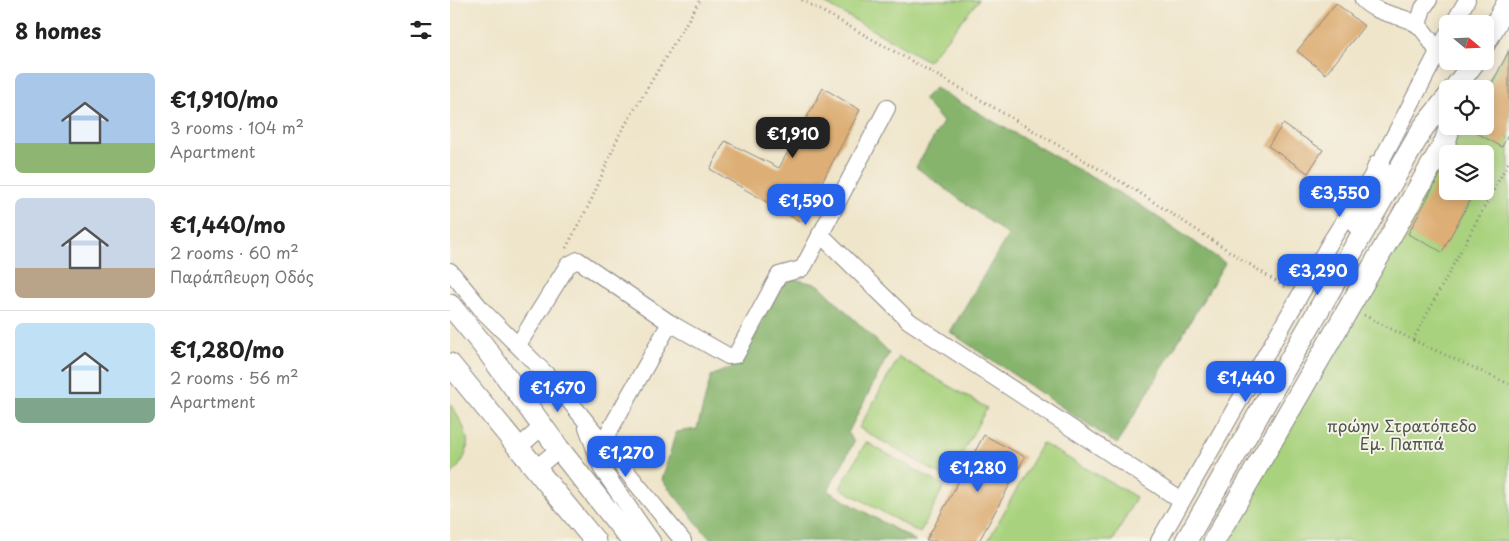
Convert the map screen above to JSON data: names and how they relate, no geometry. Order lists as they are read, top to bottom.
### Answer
{
  "parks": ["πρώην Στρατόπεδο Εμ. Παππά"],
  "north": "right",
  "page": {
    "heading": "8 homes",
    "list": [
      {
        "name": "€1,910/mo",
        "note": "3 rooms · 104 m² · Apartment"
      },
      {
        "name": "€1,440/mo",
        "note": "2 rooms · 60 m² · Παράπλευρη Οδός"
      },
      {
        "name": "€1,280/mo",
        "note": "2 rooms · 56 m² · Apartment"
      }
    ],
    "price": [
      "€1,910",
      "€3,550",
      "€1,590",
      "€3,290",
      "€1,440",
      "€1,670",
      "€1,270",
      "€1,280"
    ]
  }
}
